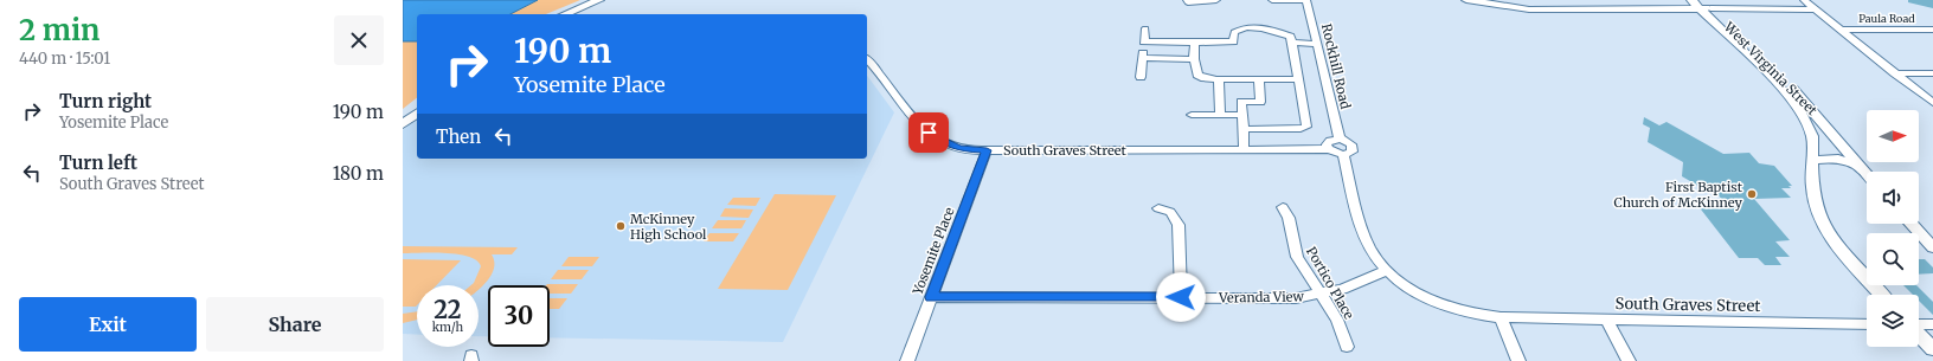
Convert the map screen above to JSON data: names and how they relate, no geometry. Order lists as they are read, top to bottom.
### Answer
{
  "streets": {
    "main road": ["West Virginia Street"],
    "street": [
      "Paula Road",
      "Rockhill Road",
      "South Graves Street",
      "Yosemite Place",
      "Portico Place",
      "Veranda View"
    ]
  },
  "crossings": [
    ["South Graves Street", "Yosemite Place"],
    ["South Graves Street", "Veranda View"],
    ["Yosemite Place", "Veranda View"],
    ["Portico Place", "Veranda View"]
  ],
  "places": ["First Baptist Church of McKinney", "McKinney High School"],
  "north": "right",
  "page": {
    "heading": ["2 min", "440 m · 15:01"],
    "turn": ["190 m", "Yosemite Place"],
    "list": [
      {
        "name": "Turn right",
        "note": "Yosemite Place",
        "value": "190 m"
      },
      {
        "name": "Turn left",
        "note": "South Graves Street",
        "value": "180 m"
      }
    ],
    "then": "Then",
    "speed": "22 km/h",
    "limit": "30",
    "buttons": ["Exit", "Share"]
  }
}
